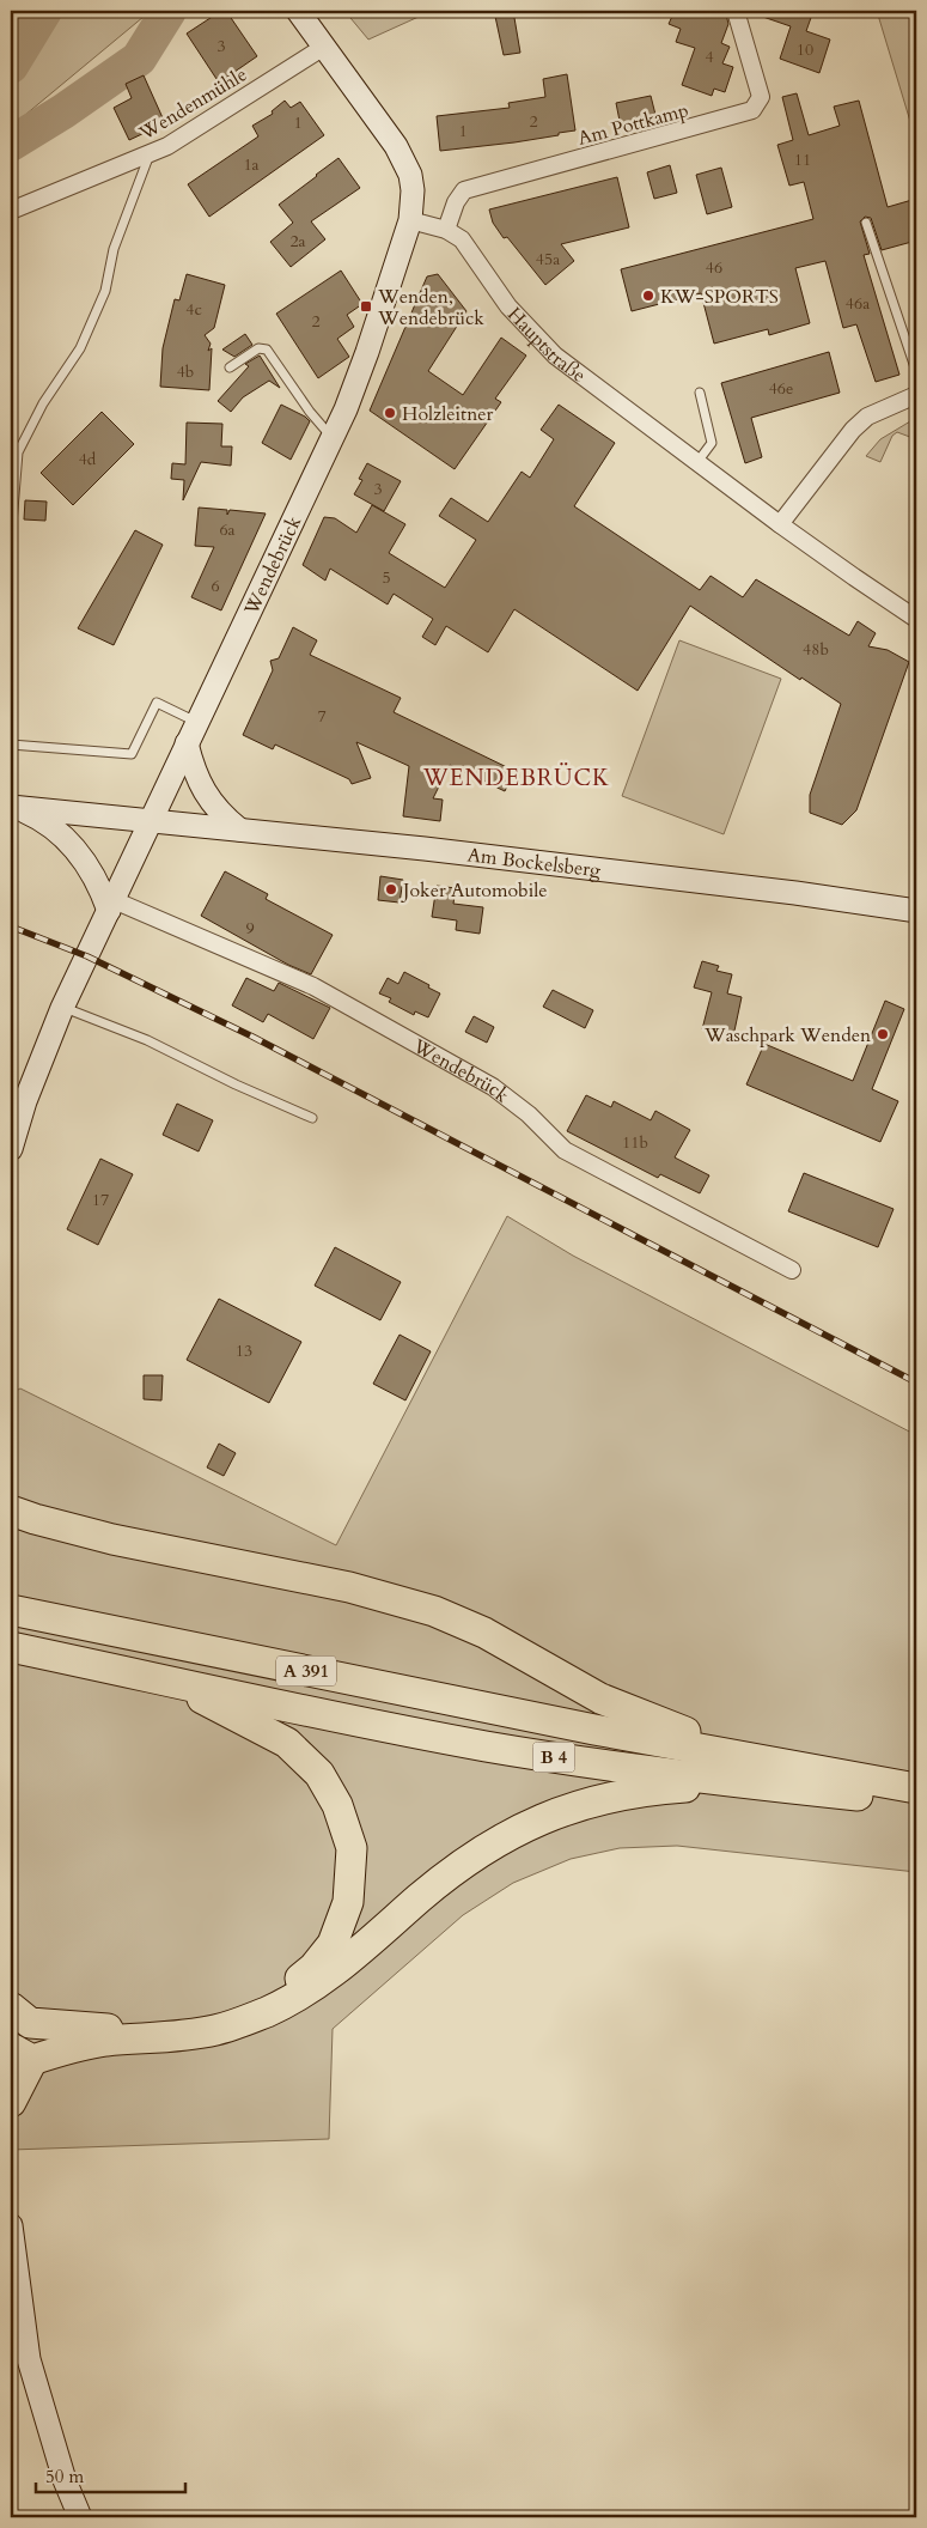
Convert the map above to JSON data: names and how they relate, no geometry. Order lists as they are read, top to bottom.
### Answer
{
  "streets": {
    "highway": ["A 391", "B 4"],
    "main road": ["Wendebrück", "Am Bockelsberg"],
    "street": ["Wendenmühle", "Am Pottkamp", "Hauptstraße"]
  },
  "crossings": [
    ["Am Pottkamp", "Hauptstraße"],
    ["Hauptstraße", "Wendebrück"],
    ["Wendebrück", "Am Bockelsberg"],
    ["A 391", "B 4"]
  ],
  "districts": ["WENDEBRÜCK"],
  "places": {
    "other": [
      "KW-SPORTS",
      "Holzleitner",
      "Joker Automobile",
      "Waschpark Wenden"
    ],
    "transit": ["Wenden, Wendebrück"]
  },
  "house_numbers": [
    "3",
    "10",
    "4",
    "2",
    "1",
    "1",
    "11",
    "1a",
    "2a",
    "45a",
    "46",
    "46a",
    "4c",
    "2",
    "4b",
    "46e",
    "4d",
    "3",
    "6a",
    "5",
    "6",
    "48b",
    "7",
    "9",
    "11b",
    "17",
    "13"
  ],
  "scale_bar": "50 m"
}
